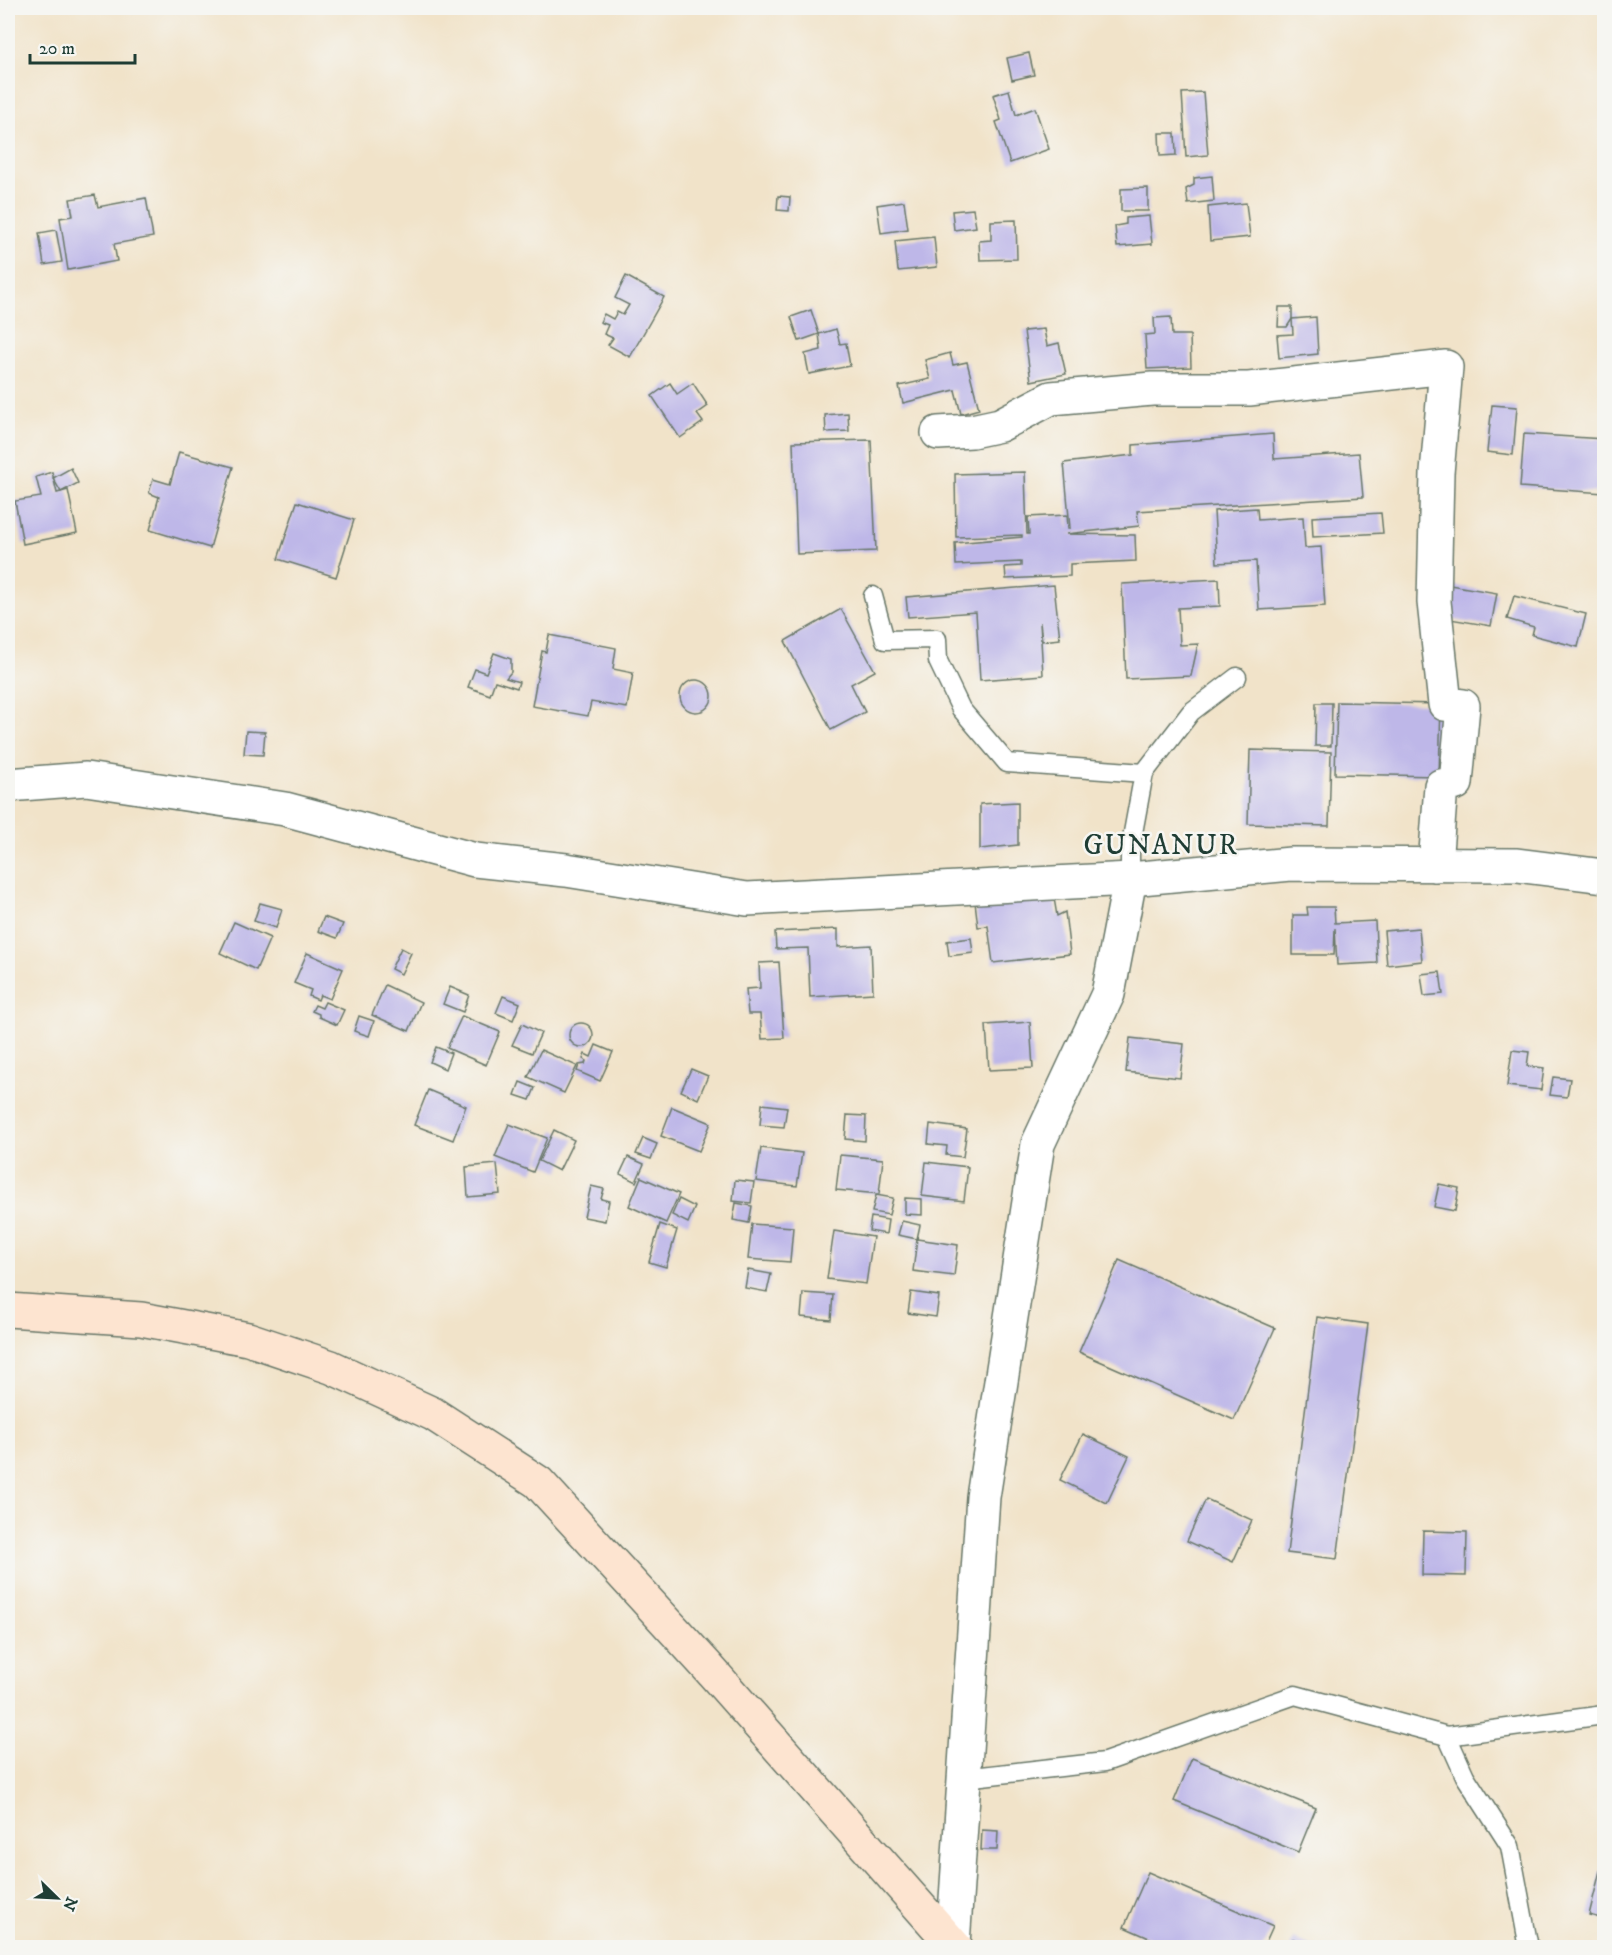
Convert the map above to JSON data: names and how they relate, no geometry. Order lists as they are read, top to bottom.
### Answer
{
  "districts": ["GUNANUR"],
  "scale_bar": "20 m",
  "north": "bottom right"
}
